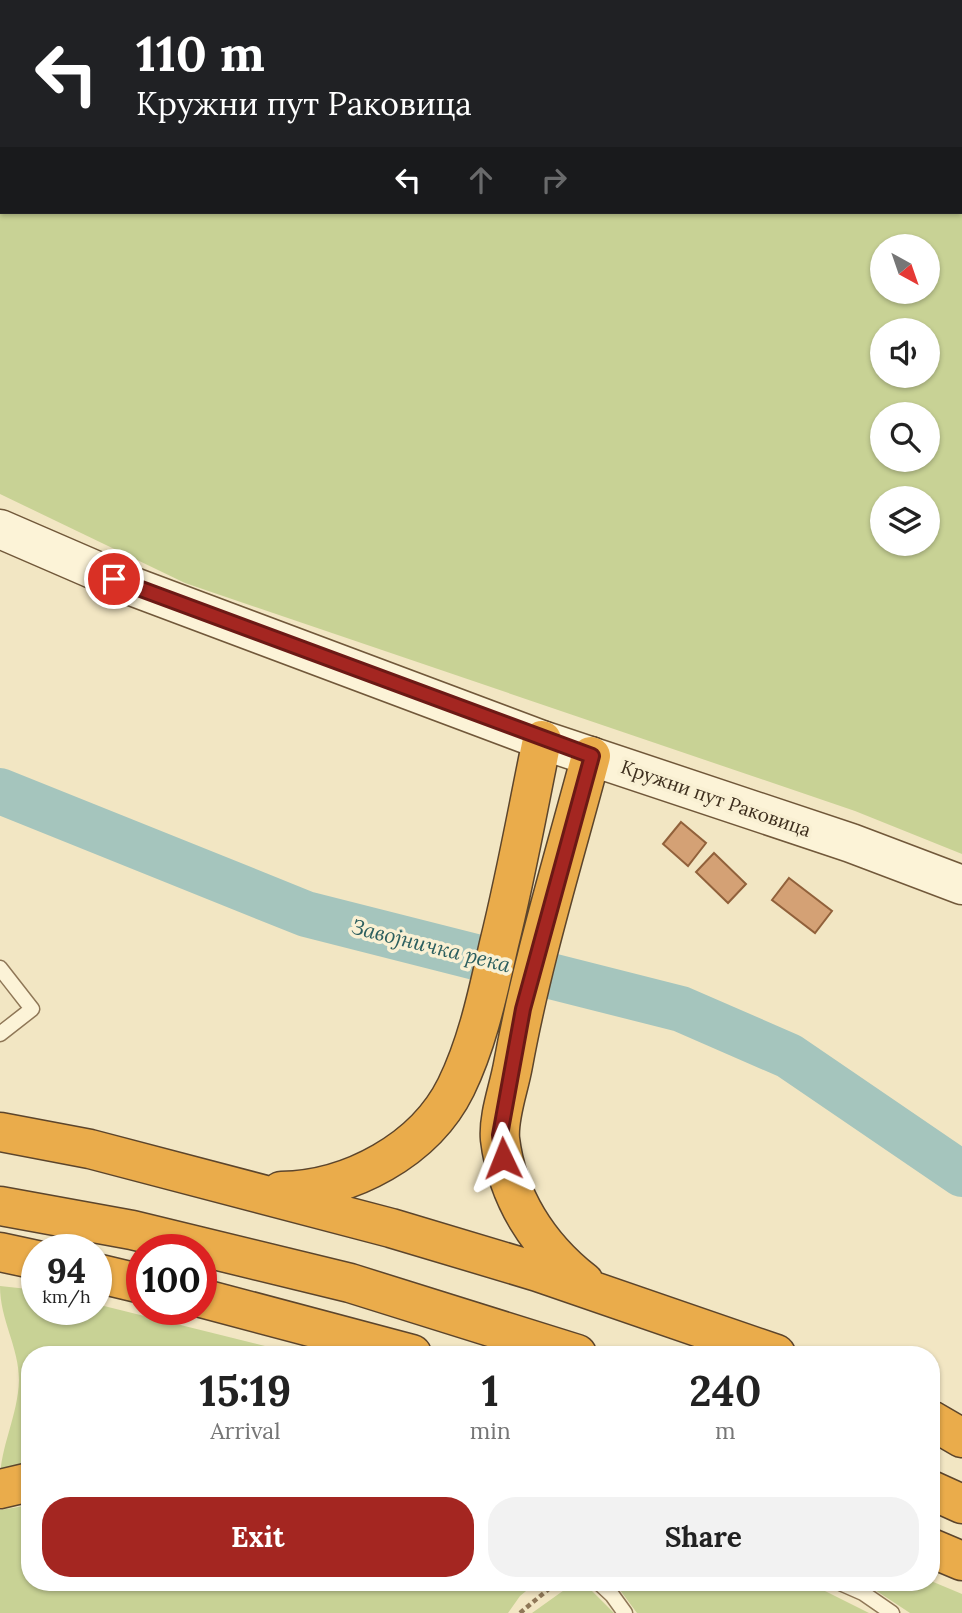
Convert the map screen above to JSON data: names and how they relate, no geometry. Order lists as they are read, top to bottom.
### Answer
{
  "streets": {
    "main road": ["Кружни пут Раковица"]
  },
  "water": ["Завојничка река"],
  "north": "bottom right",
  "page": {
    "turn": ["110 m", "Кружни пут Раковица"],
    "speed": "94 km/h",
    "limit": "100",
    "eta": [
      "15:19",
      "Arrival",
      "1",
      "min",
      "240",
      "m"
    ],
    "buttons": ["Exit", "Share"]
  }
}
